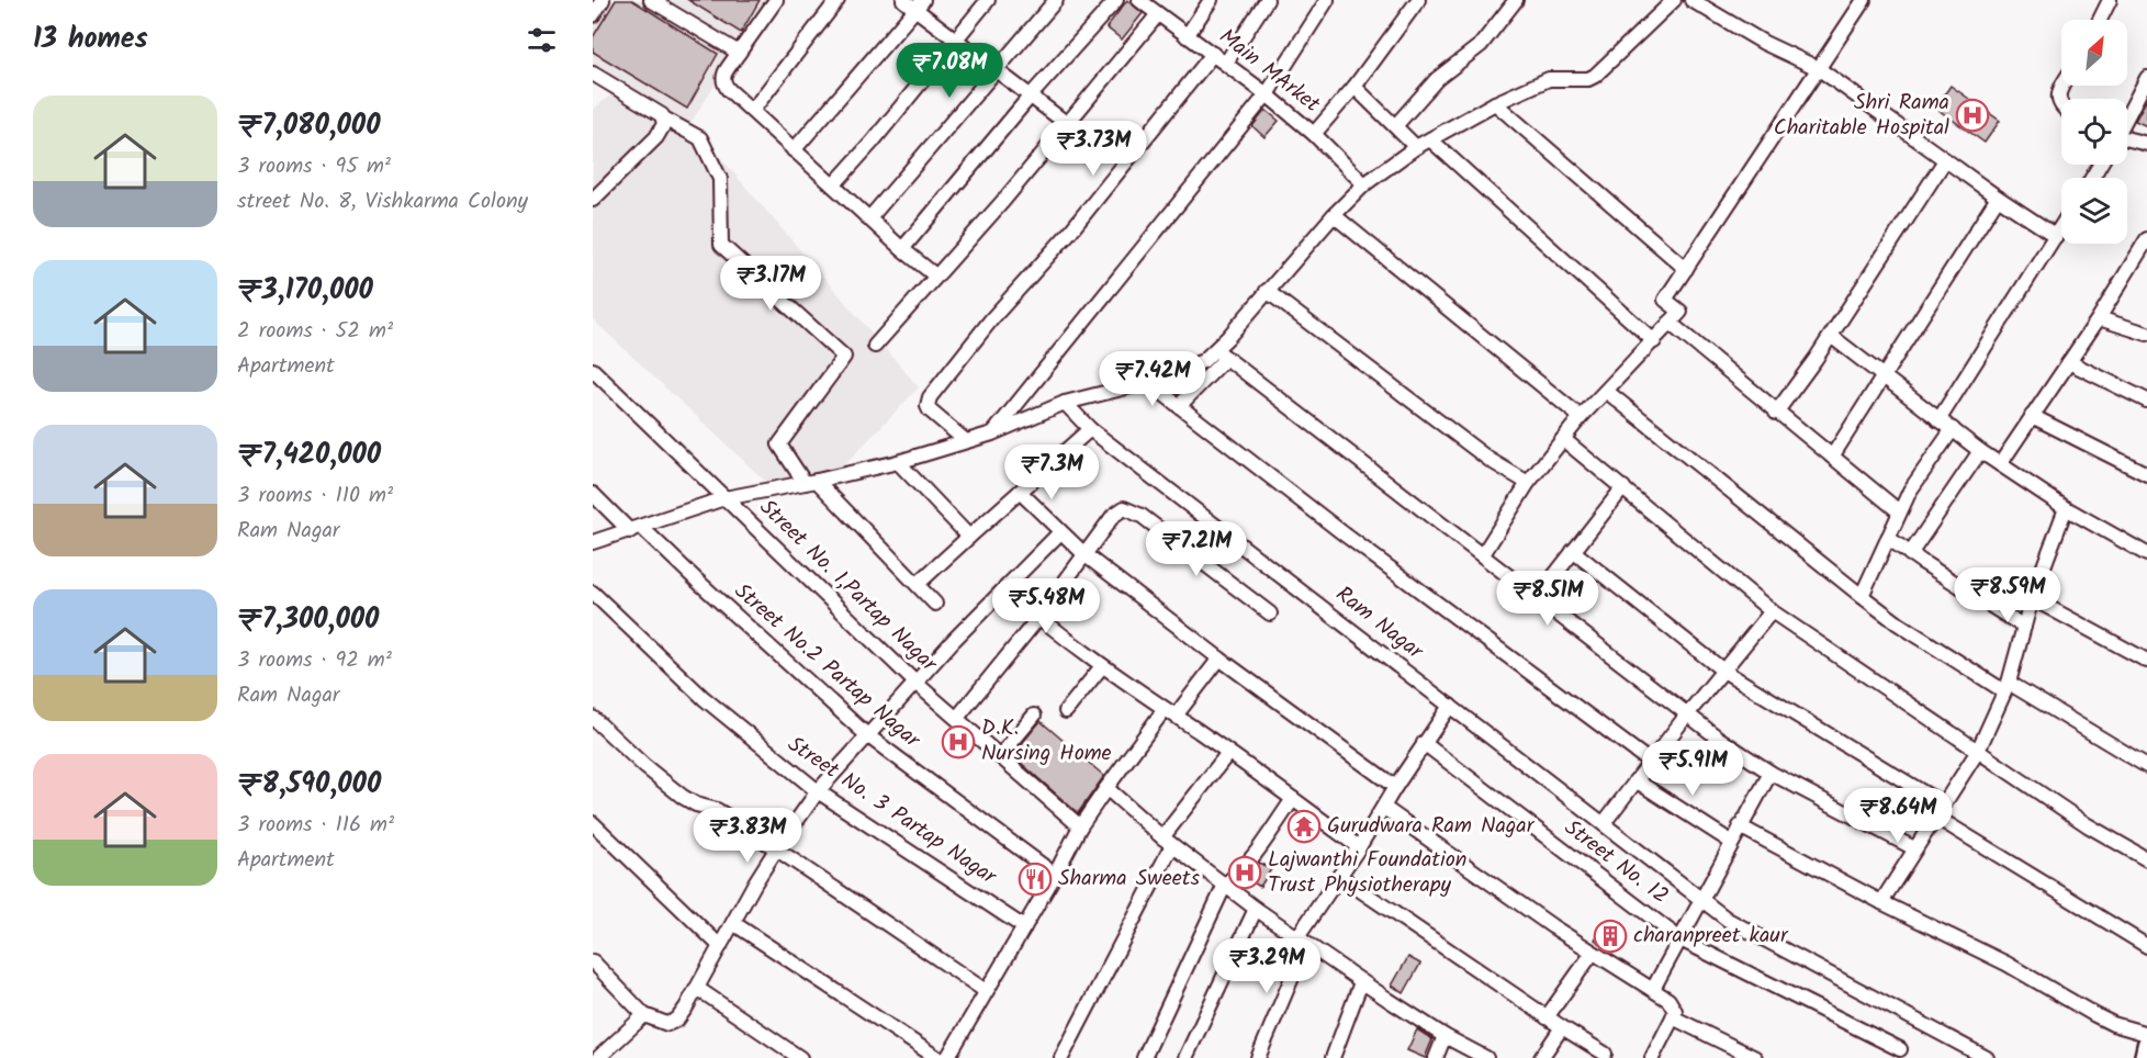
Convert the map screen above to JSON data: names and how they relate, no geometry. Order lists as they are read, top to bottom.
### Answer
{
  "streets": {
    "street": [
      "Main MArket",
      "Street No. 1,Partap Nagar",
      "Ram Nagar",
      "Street No.2 Partap Nagar",
      "Street No. 3 Partap Nagar",
      "Street No. 12"
    ]
  },
  "places": {
    "hospital": ["Shri Rama Charitable Hospital", "D.K. Nursing Home", "Lajwanthi Foundation Trust Physiotherapy"],
    "temple": ["Gurudwara Ram Nagar"],
    "restaurant": ["Sharma Sweets"],
    "building": ["charanpreet kaur"]
  },
  "north": "top right",
  "page": {
    "heading": "13 homes",
    "price": [
      "₹7.08M",
      "₹3.73M",
      "₹3.17M",
      "₹7.42M",
      "₹7.3M",
      "₹7.21M",
      "₹8.59M",
      "₹8.51M",
      "₹5.48M",
      "₹5.91M",
      "₹8.64M",
      "₹3.83M",
      "₹3.29M"
    ],
    "list": [
      {
        "name": "₹7,080,000",
        "note": "3 rooms · 95 m² · street No. 8, Vishkarma Colony"
      },
      {
        "name": "₹3,170,000",
        "note": "2 rooms · 52 m² · Apartment"
      },
      {
        "name": "₹7,420,000",
        "note": "3 rooms · 110 m² · Ram Nagar"
      },
      {
        "name": "₹7,300,000",
        "note": "3 rooms · 92 m² · Ram Nagar"
      },
      {
        "name": "₹8,590,000",
        "note": "3 rooms · 116 m² · Apartment"
      }
    ]
  }
}
